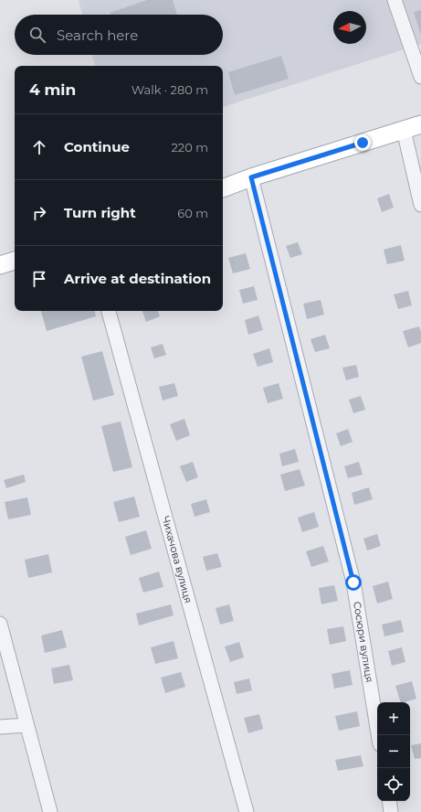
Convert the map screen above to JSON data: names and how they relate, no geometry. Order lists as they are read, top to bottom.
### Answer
{
  "streets": {
    "street": ["Чихачова вулиця", "Сосюри вулиця"]
  },
  "north": "left",
  "page": {
    "search": "Search here",
    "heading": ["4 min", "Walk · 280 m"],
    "list": [
      ["Continue", "220 m"],
      ["Turn right", "60 m"],
      "Arrive at destination"
    ],
    "map_buttons": ["+", "−"]
  }
}
